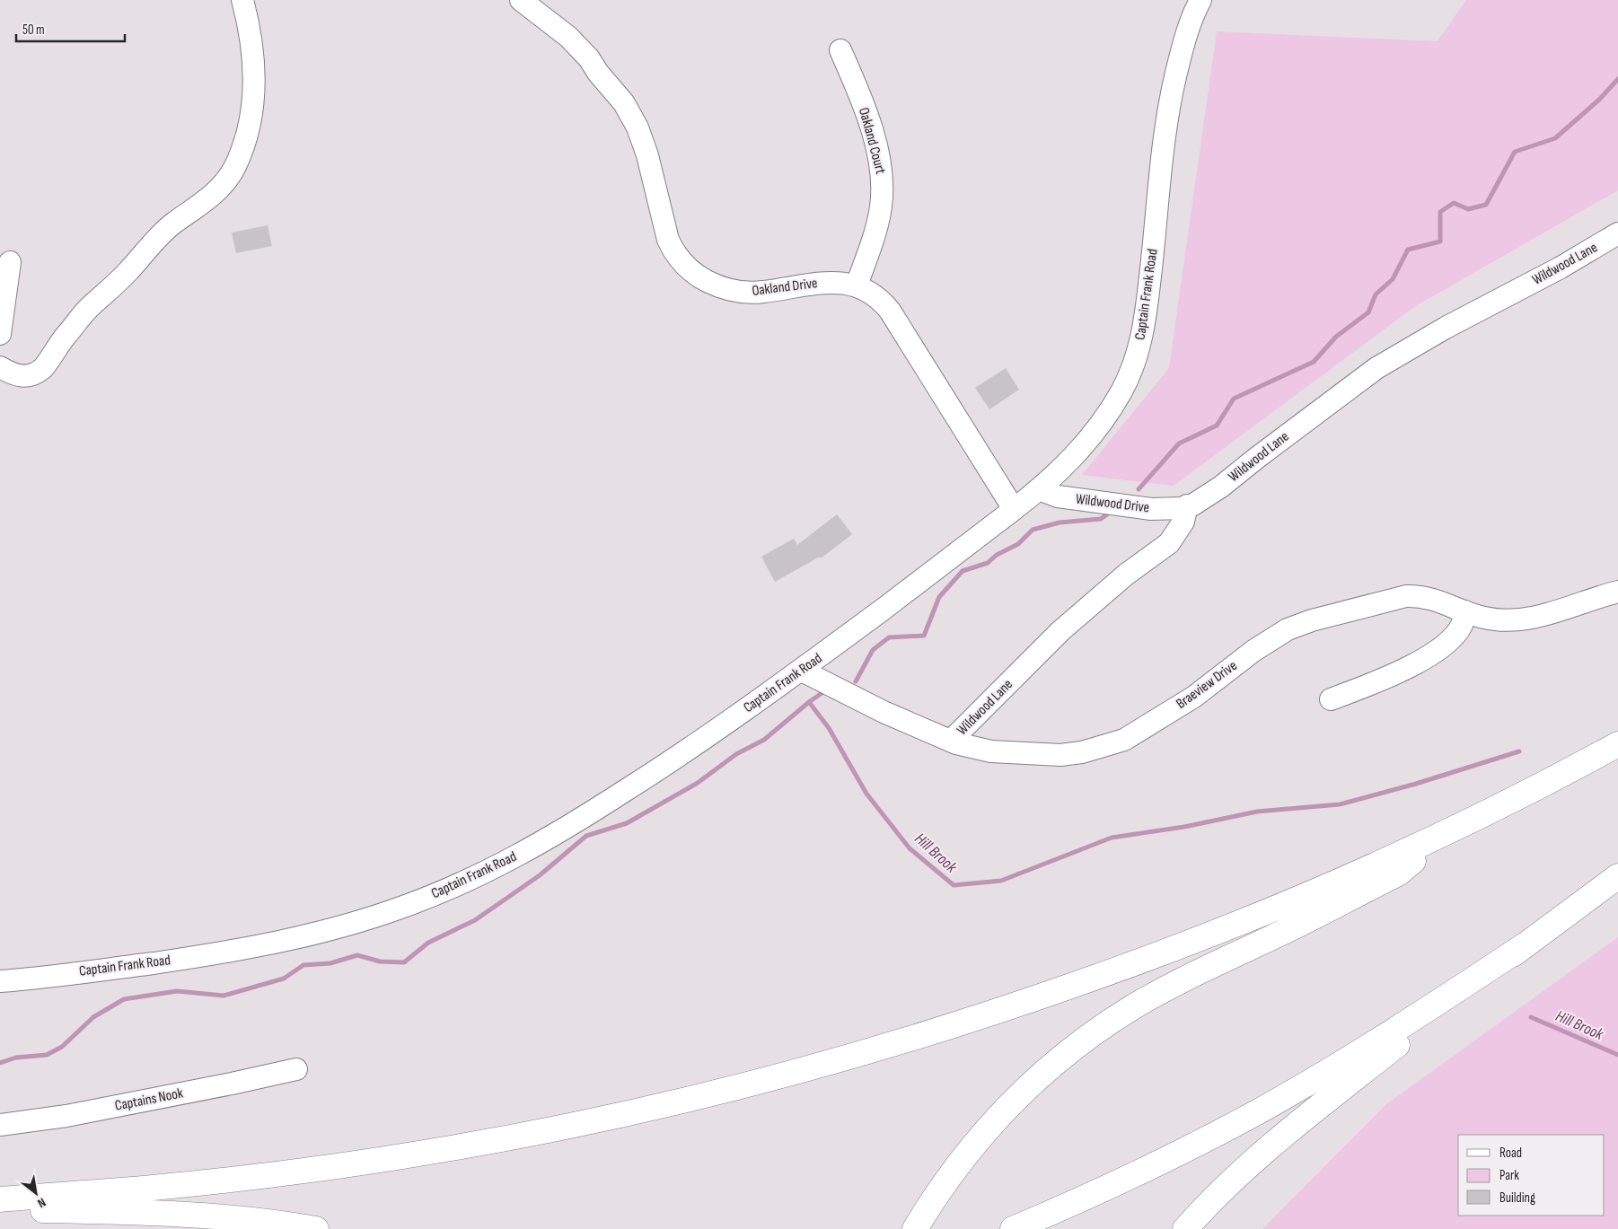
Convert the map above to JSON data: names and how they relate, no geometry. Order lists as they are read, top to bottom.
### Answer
{
  "streets": {
    "street": [
      "Oakland Court",
      "Wildwood Lane",
      "Oakland Drive",
      "Captain Frank Road",
      "Wildwood Drive",
      "Braeview Drive",
      "Captains Nook"
    ]
  },
  "crossings": [
    ["Oakland Court", "Oakland Drive"],
    ["Wildwood Lane", "Wildwood Drive"],
    ["Wildwood Lane", "Braeview Drive"],
    ["Oakland Drive", "Captain Frank Road"],
    ["Captain Frank Road", "Wildwood Drive"],
    ["Captain Frank Road", "Braeview Drive"]
  ],
  "water": ["Hill Brook"],
  "legend": ["Road", "Park", "Building"],
  "scale_bar": "50 m",
  "north": "bottom right"
}
